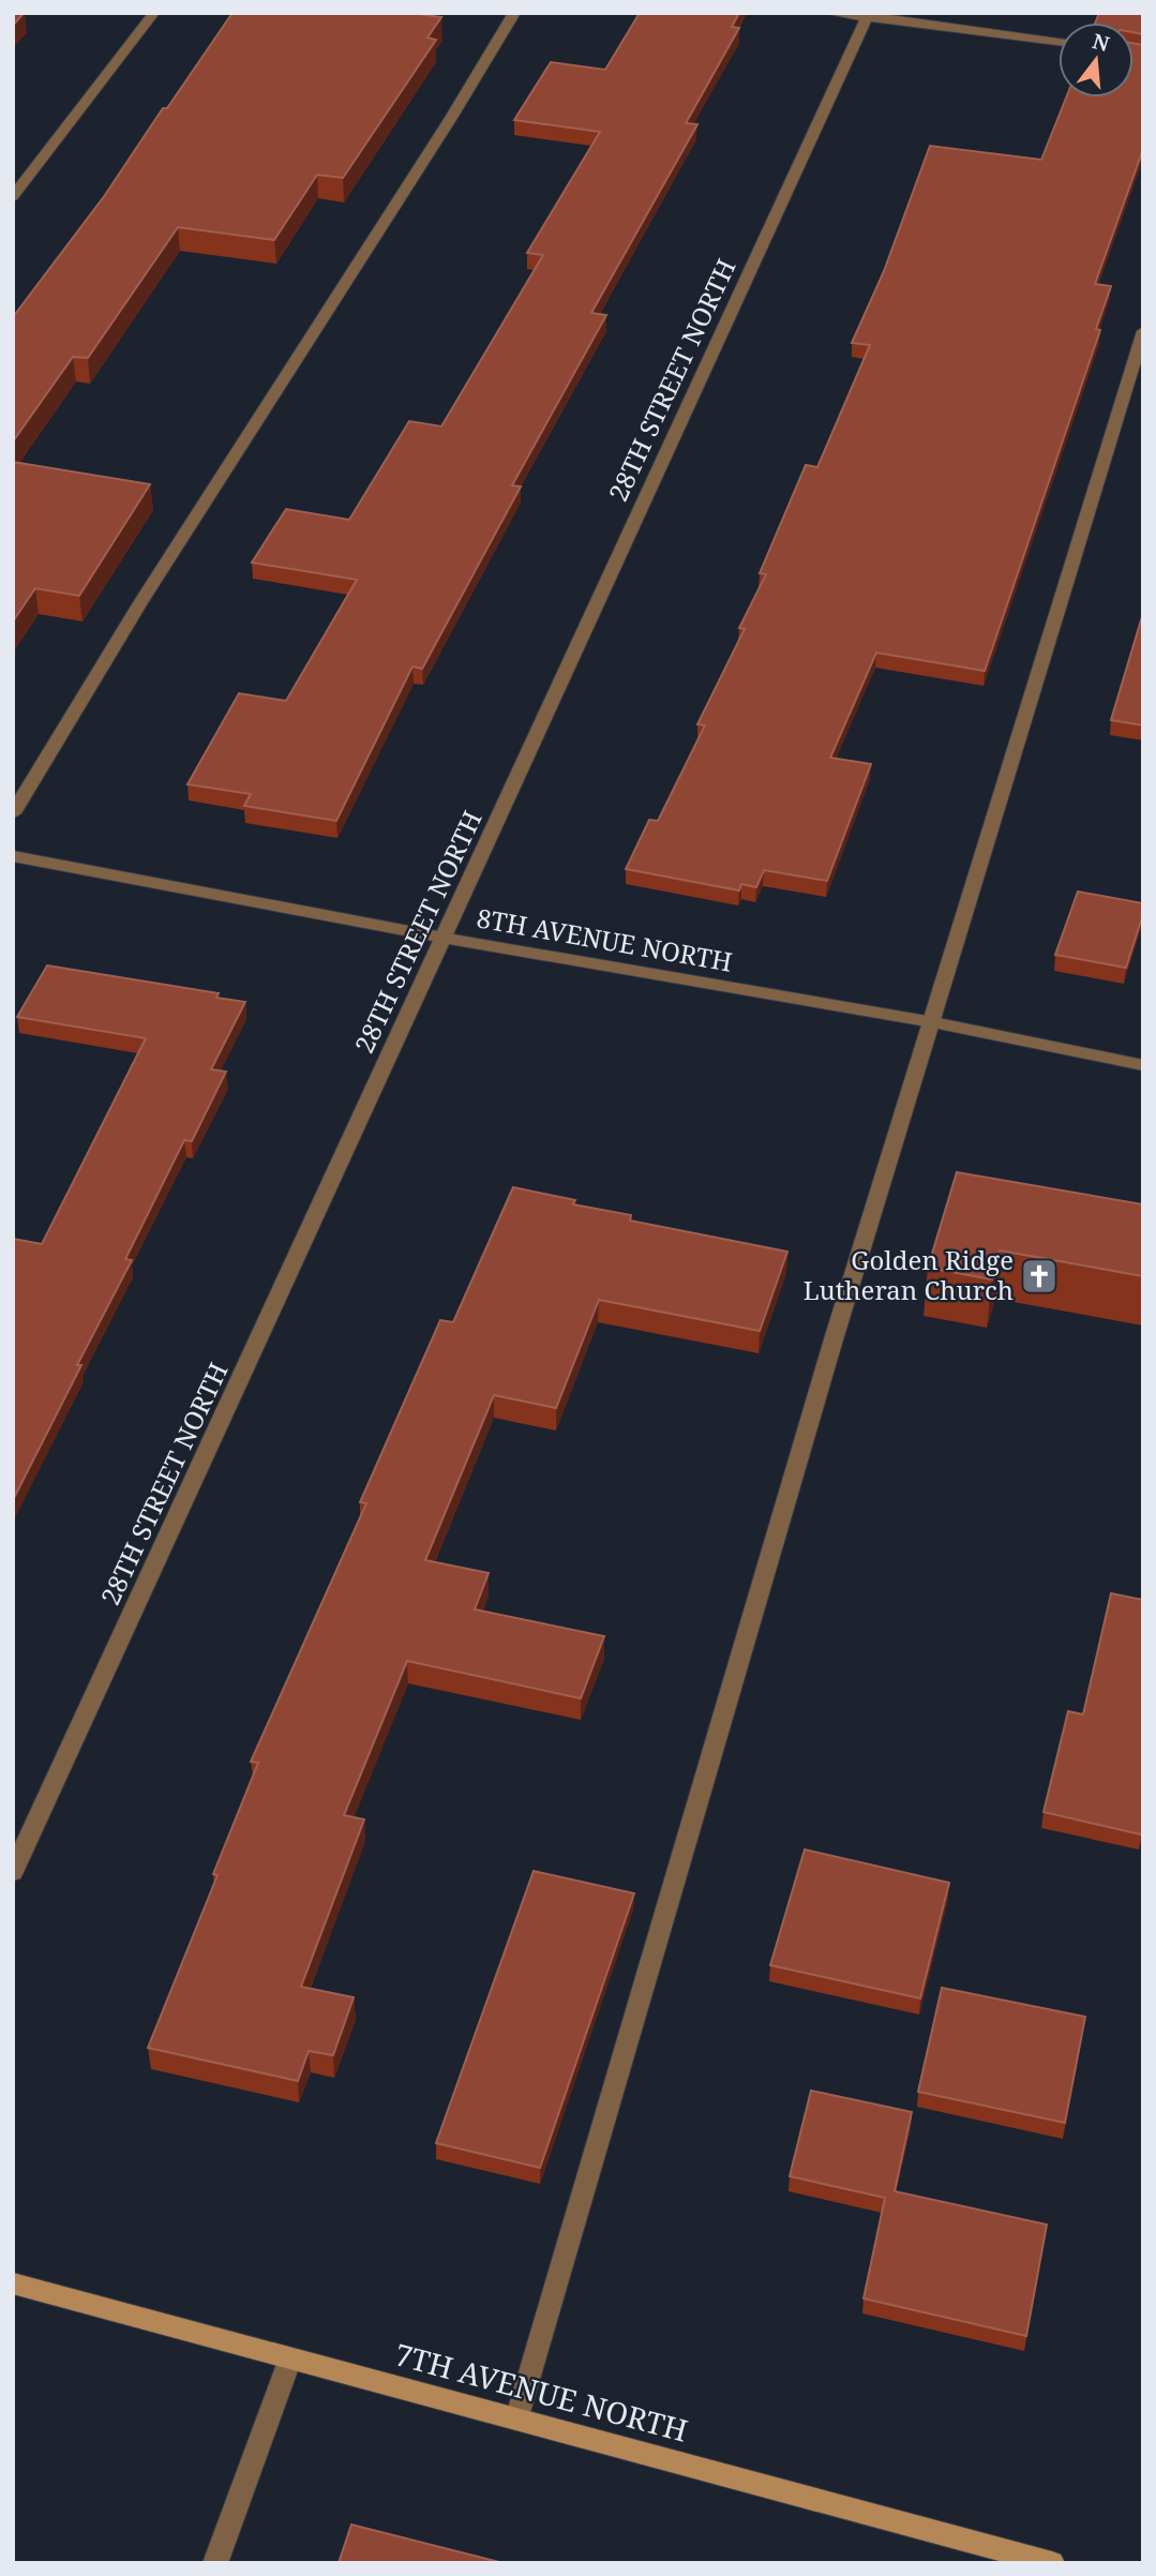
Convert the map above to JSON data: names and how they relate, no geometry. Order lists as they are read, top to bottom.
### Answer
{
  "streets": {
    "street": ["28TH STREET NORTH", "8TH AVENUE NORTH", "7TH AVENUE NORTH"]
  },
  "crossings": [
    ["28TH STREET NORTH", "8TH AVENUE NORTH"]
  ],
  "places": {
    "church": ["Golden Ridge Lutheran Church"]
  },
  "north": "top"
}
